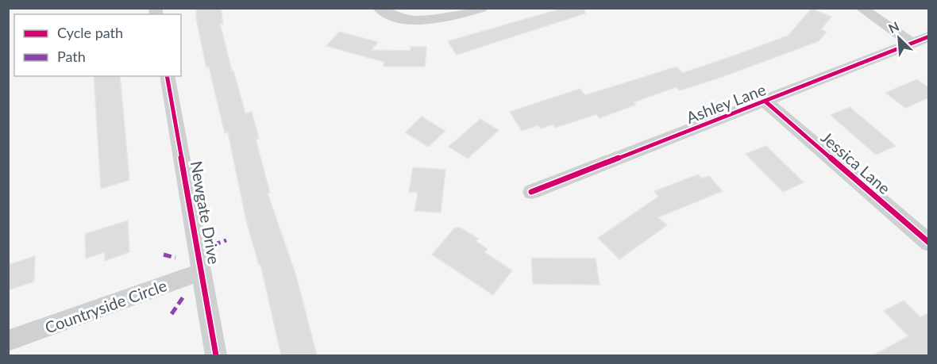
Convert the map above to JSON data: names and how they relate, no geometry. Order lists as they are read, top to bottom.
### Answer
{
  "streets": {
    "street": [
      "Ashley Lane",
      "Jessica Lane",
      "Newgate Drive",
      "Countryside Circle"
    ]
  },
  "crossings": [
    ["Ashley Lane", "Jessica Lane"],
    ["Newgate Drive", "Countryside Circle"]
  ],
  "legend": ["Cycle path", "Path"],
  "north": "top left"
}
